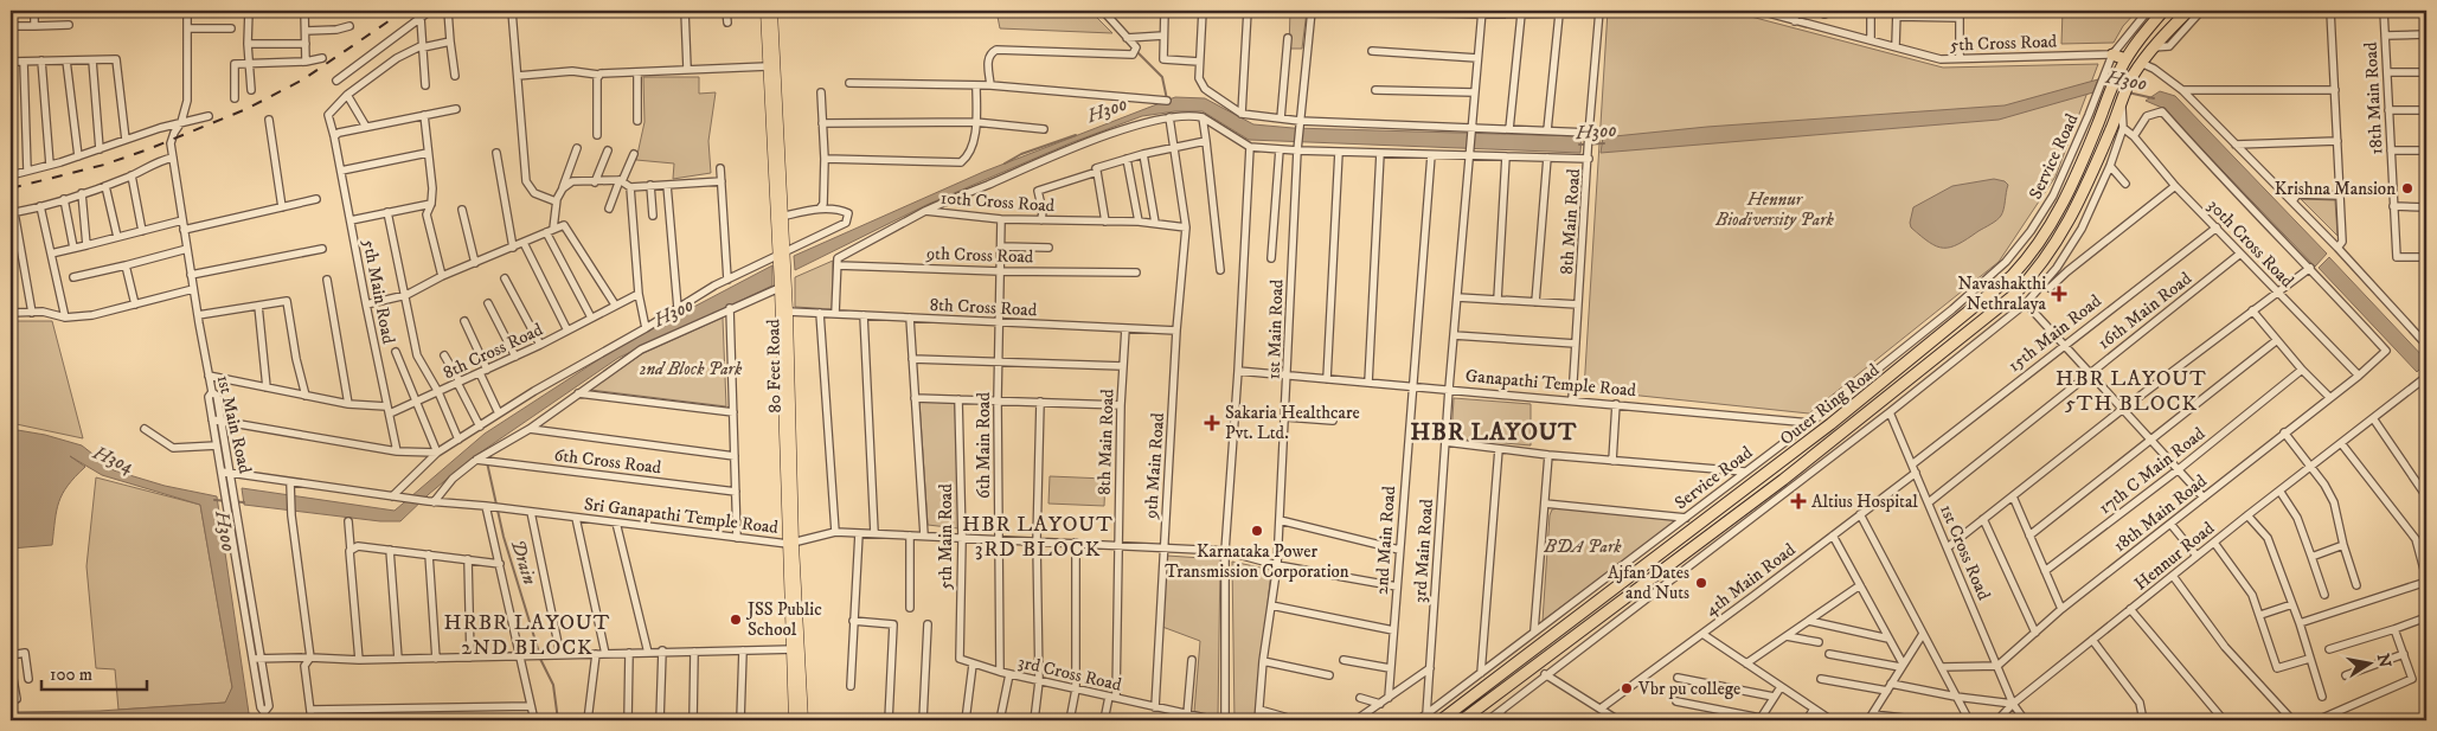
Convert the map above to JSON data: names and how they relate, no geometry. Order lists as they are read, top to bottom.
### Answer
{
  "streets": {
    "highway": ["Outer Ring Road"],
    "main road": ["80 Feet Road"],
    "street": [
      "5th Cross Road",
      "18th Main Road",
      "Service Road",
      "10th Cross Road",
      "8th Main Road",
      "30th Cross Road",
      "9th Cross Road",
      "5th Main Road",
      "8th Cross Road",
      "16th Main Road",
      "1st Main Road",
      "15th Main Road",
      "Ganapathi Temple Road",
      "6th Main Road",
      "6th Cross Road",
      "9th Main Road",
      "17th C Main Road",
      "Sri Ganapathi Temple Road",
      "2nd Main Road",
      "3rd Main Road",
      "1st Cross Road",
      "Hennur Road",
      "4th Main Road",
      "3rd Cross Road"
    ]
  },
  "crossings": [
    ["5th Cross Road", "Service Road"],
    ["18th Main Road", "30th Cross Road"],
    ["18th Main Road", "1st Cross Road"],
    ["Service Road", "Ganapathi Temple Road"],
    ["Service Road", "3rd Main Road"],
    ["10th Cross Road", "9th Cross Road"],
    ["10th Cross Road", "6th Main Road"],
    ["10th Cross Road", "9th Main Road"],
    ["8th Main Road", "8th Cross Road"],
    ["8th Main Road", "Ganapathi Temple Road"],
    ["8th Main Road", "Sri Ganapathi Temple Road"],
    ["8th Main Road", "3rd Cross Road"],
    ["30th Cross Road", "16th Main Road"],
    ["30th Cross Road", "15th Main Road"],
    ["9th Cross Road", "6th Main Road"],
    ["5th Main Road", "8th Cross Road"],
    ["5th Main Road", "Sri Ganapathi Temple Road"],
    ["5th Main Road", "3rd Cross Road"],
    ["8th Cross Road", "80 Feet Road"],
    ["8th Cross Road", "6th Main Road"],
    ["8th Cross Road", "9th Main Road"],
    ["16th Main Road", "1st Cross Road"],
    ["1st Main Road", "Ganapathi Temple Road"],
    ["1st Main Road", "Sri Ganapathi Temple Road"],
    ["15th Main Road", "1st Cross Road"],
    ["80 Feet Road", "Sri Ganapathi Temple Road"],
    ["Ganapathi Temple Road", "2nd Main Road"],
    ["Ganapathi Temple Road", "3rd Main Road"],
    ["6th Main Road", "Sri Ganapathi Temple Road"],
    ["6th Main Road", "3rd Cross Road"],
    ["9th Main Road", "Sri Ganapathi Temple Road"],
    ["9th Main Road", "3rd Cross Road"],
    ["Sri Ganapathi Temple Road", "2nd Main Road"],
    ["1st Cross Road", "Hennur Road"],
    ["1st Cross Road", "4th Main Road"]
  ],
  "districts": [
    "HBR LAYOUT 5TH BLOCK",
    "HBR LAYOUT",
    "HBR LAYOUT 3RD BLOCK",
    "HRBR LAYOUT 2ND BLOCK"
  ],
  "water": ["H300", "H304", "Drain"],
  "parks": ["Hennur Biodiversity Park", "2nd Block Park", "BDA Park"],
  "places": {
    "other": [
      "Krishna Mansion",
      "Karnataka Power Transmission Corporation",
      "Ajfan Dates and Nuts",
      "JSS Public School",
      "Vbr pu college"
    ],
    "health": ["Navashakthi Nethralaya", "Sakaria Healthcare Pvt. Ltd.", "Altius Hospital"]
  },
  "scale_bar": "100 m",
  "north": "right"
}
